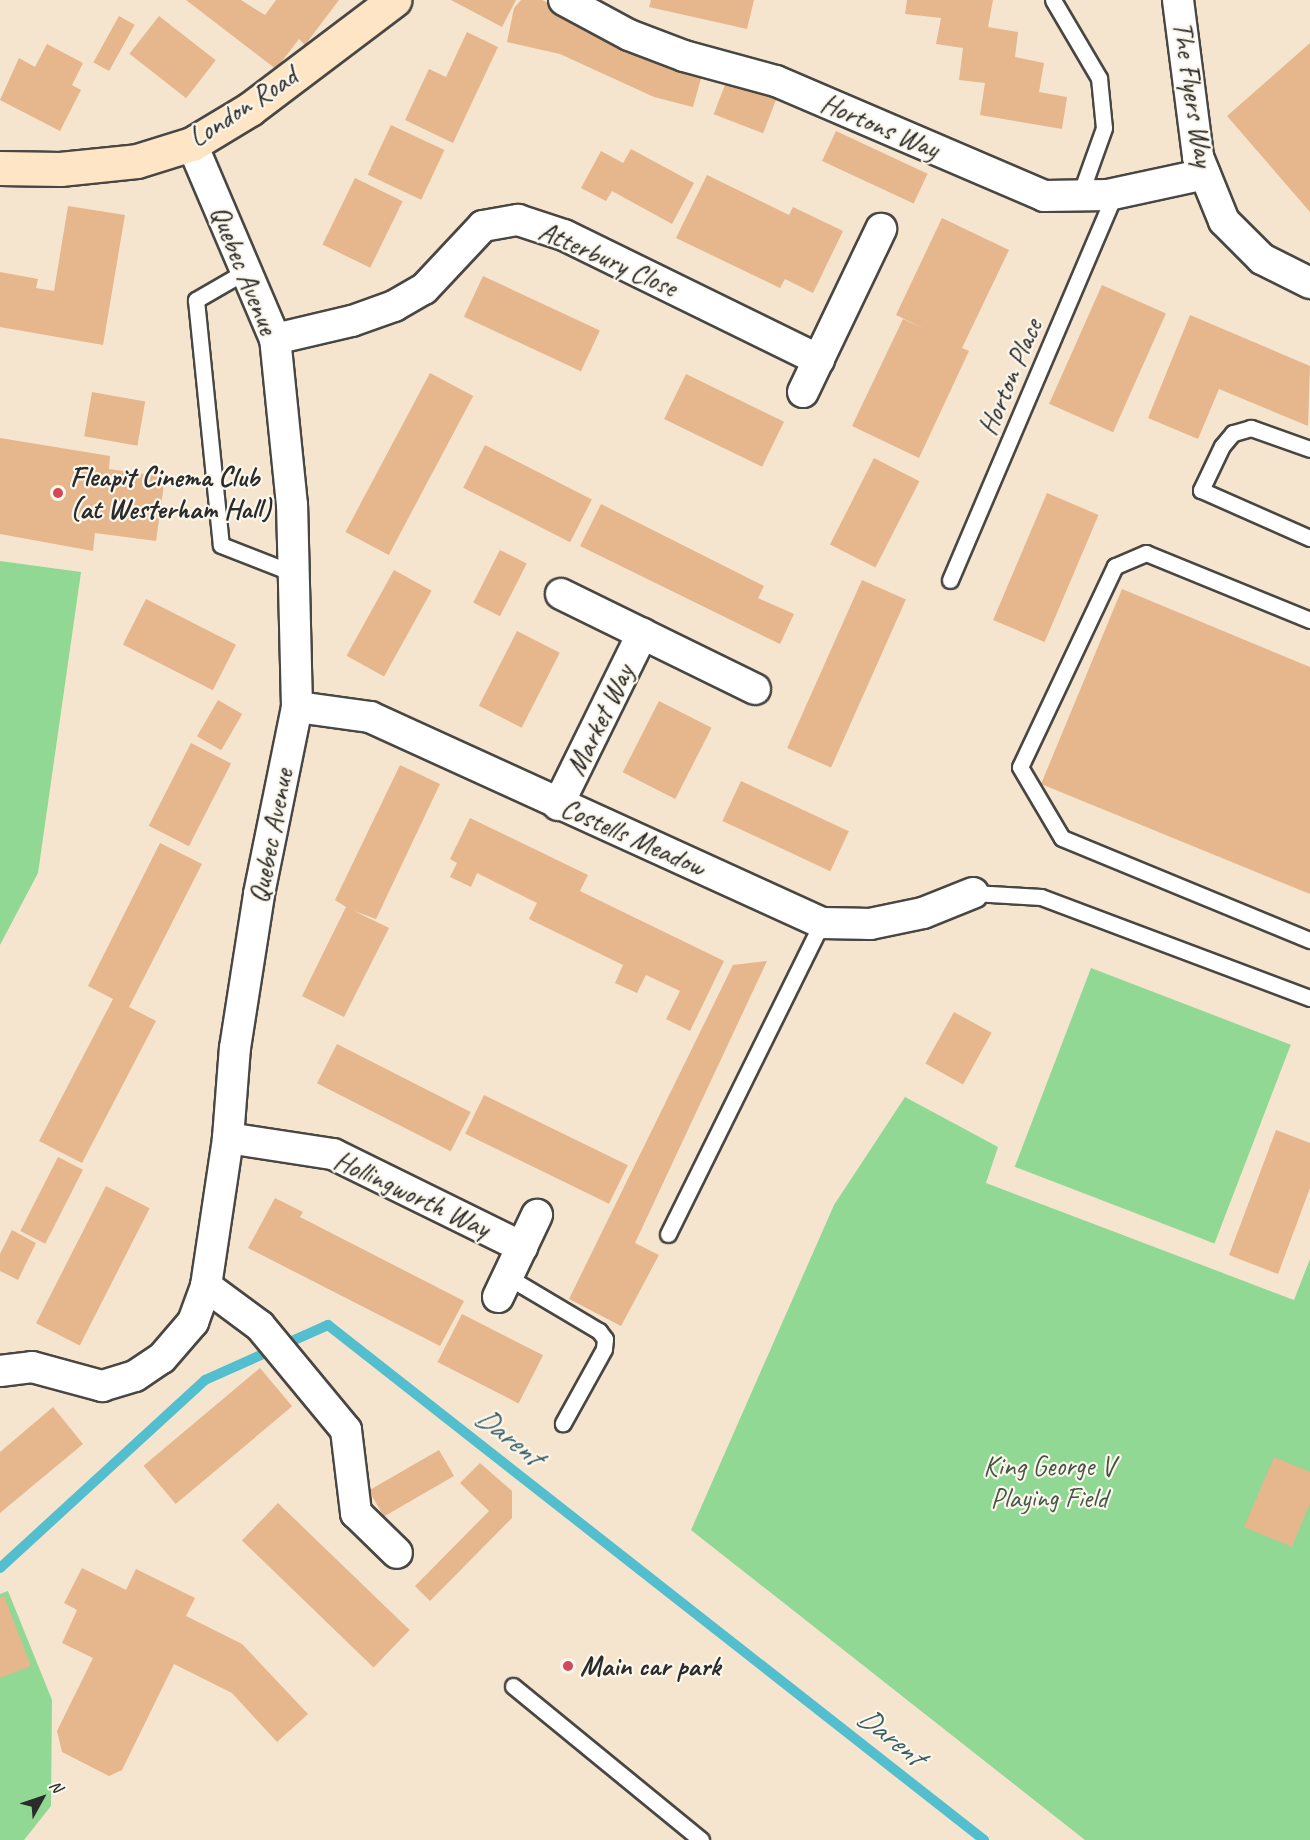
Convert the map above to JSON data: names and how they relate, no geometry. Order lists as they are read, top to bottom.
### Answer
{
  "streets": {
    "street": [
      "The Flyers Way",
      "London Road",
      "Hortons Way",
      "Atterbury Close",
      "Quebec Avenue",
      "Market Way",
      "Costells Meadow",
      "Hollingworth Way"
    ],
    "lane": ["Horton Place"]
  },
  "crossings": [
    ["The Flyers Way", "Hortons Way"],
    ["London Road", "Quebec Avenue"],
    ["Hortons Way", "Horton Place"],
    ["Atterbury Close", "Quebec Avenue"],
    ["Quebec Avenue", "Costells Meadow"],
    ["Quebec Avenue", "Hollingworth Way"],
    ["Market Way", "Costells Meadow"]
  ],
  "water": ["Darent"],
  "parks": ["King George V Playing Field"],
  "places": ["Fleapit Cinema Club (at Westerham Hall)", "Main car park"],
  "north": "top right"
}
